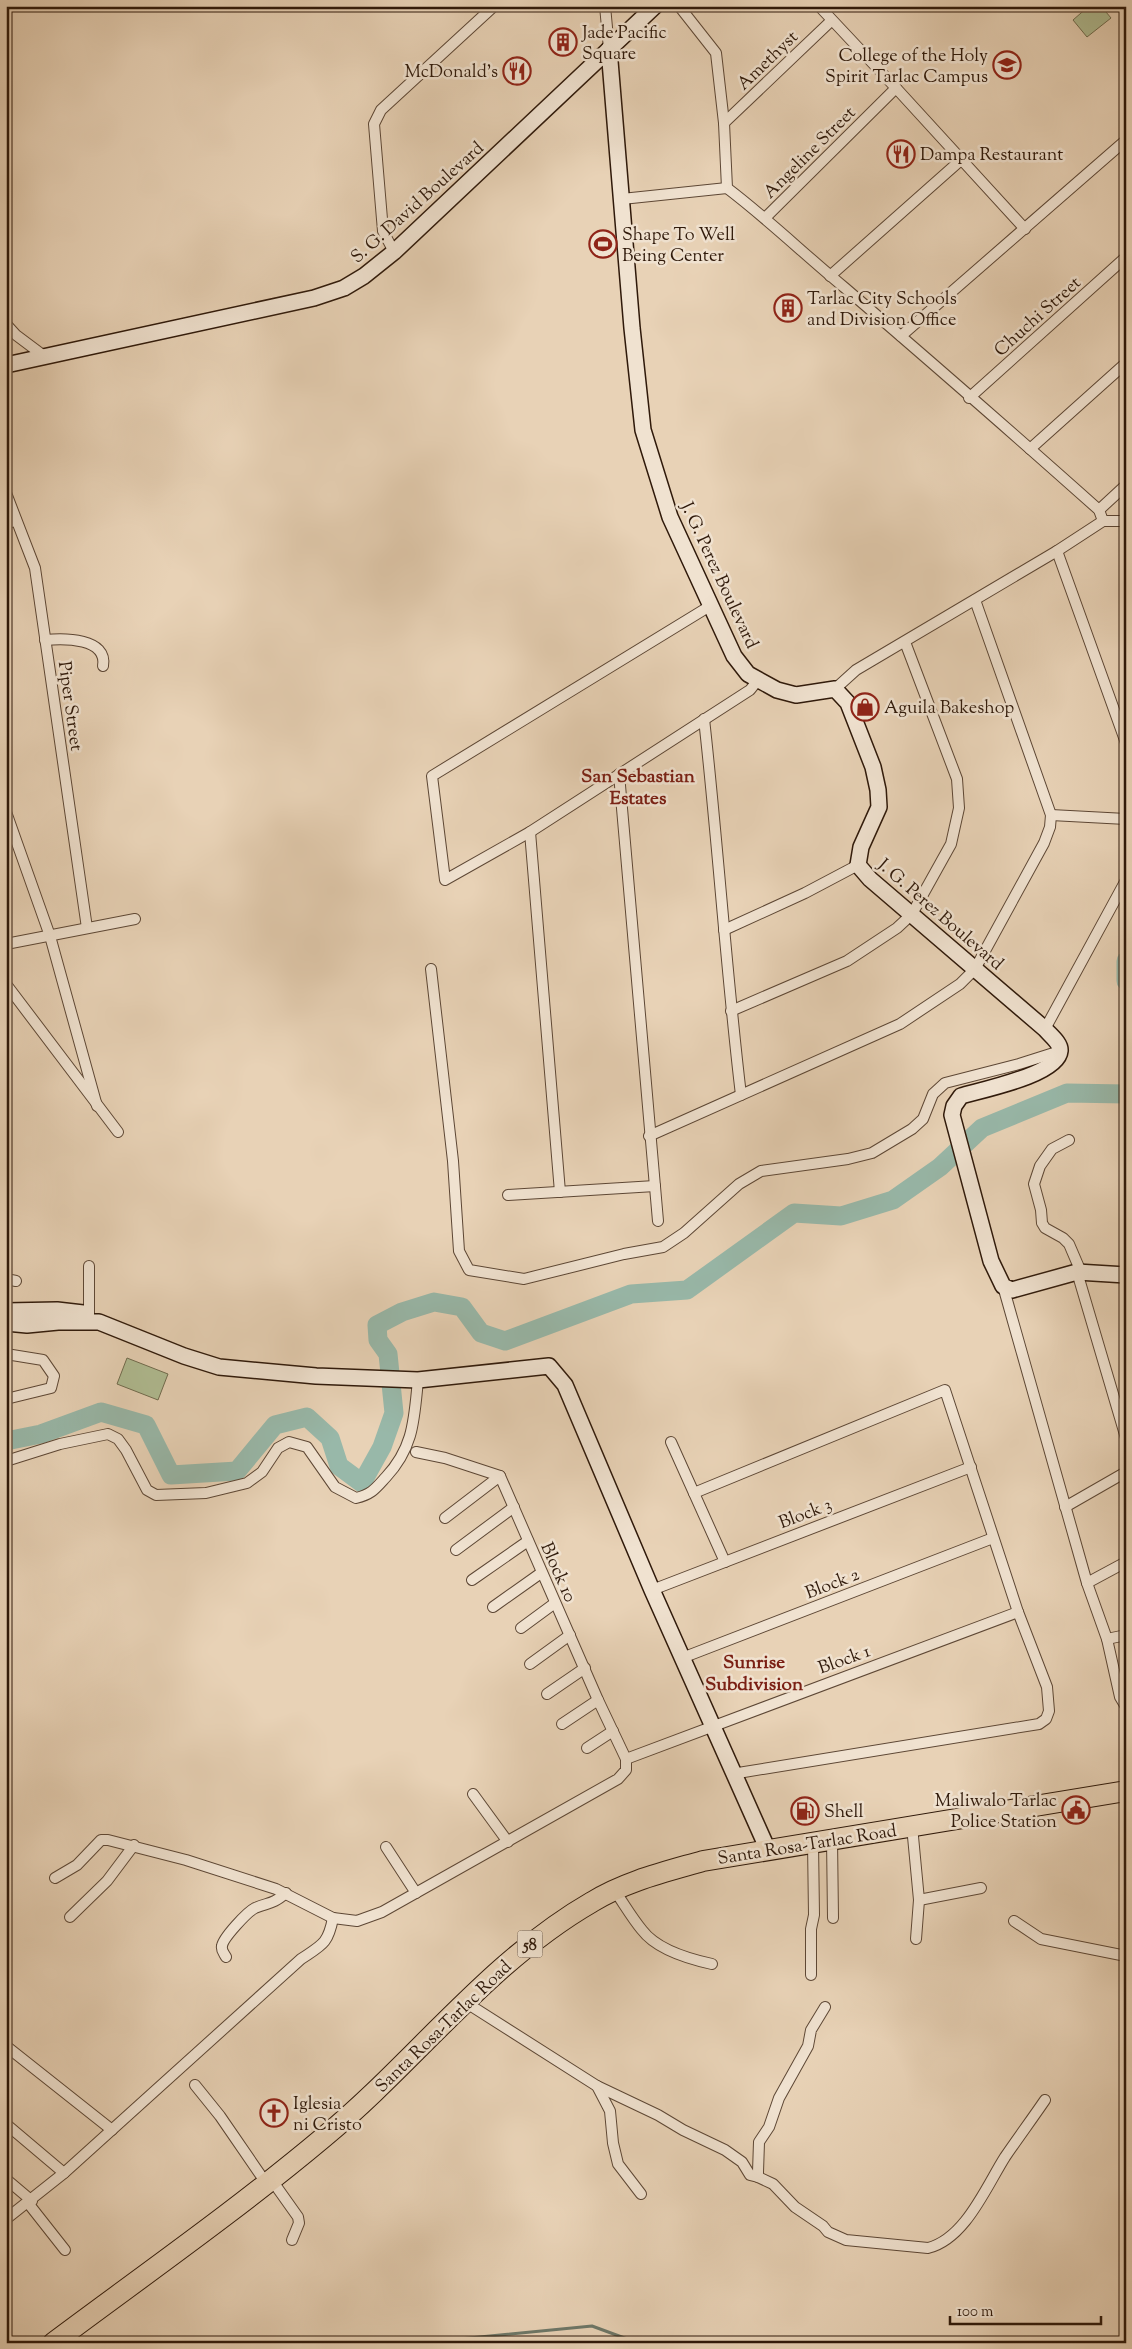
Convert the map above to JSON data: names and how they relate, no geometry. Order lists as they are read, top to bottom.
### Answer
{
  "streets": {
    "highway": ["Santa Rosa-Tarlac Road", "58"],
    "street": [
      "Amethyst",
      "Angeline Street",
      "S. G. David Boulevard",
      "Chuchi Street",
      "J. G. Perez Boulevard",
      "Piper Street",
      "Block 3",
      "Block 10",
      "Block 2",
      "Block 1"
    ]
  },
  "crossings": [
    ["S. G. David Boulevard", "J. G. Perez Boulevard"],
    ["Block 10", "Block 1"]
  ],
  "districts": ["San Sebastian Estates", "Sunrise Subdivision"],
  "places": {
    "building": ["Jade Pacific Square", "Tarlac City Schools and Division Office"],
    "school or university": ["College of the Holy Spirit Tarlac Campus"],
    "restaurant": ["McDonald's", "Dampa Restaurant"],
    "sports": ["Shape To Well Being Center"],
    "shop": ["Aguila Bakeshop"],
    "public building": ["Maliwalo Tarlac Police Station"],
    "fuel station": ["Shell"],
    "church": ["Iglesia ni Cristo"]
  },
  "scale_bar": "100 m"
}
